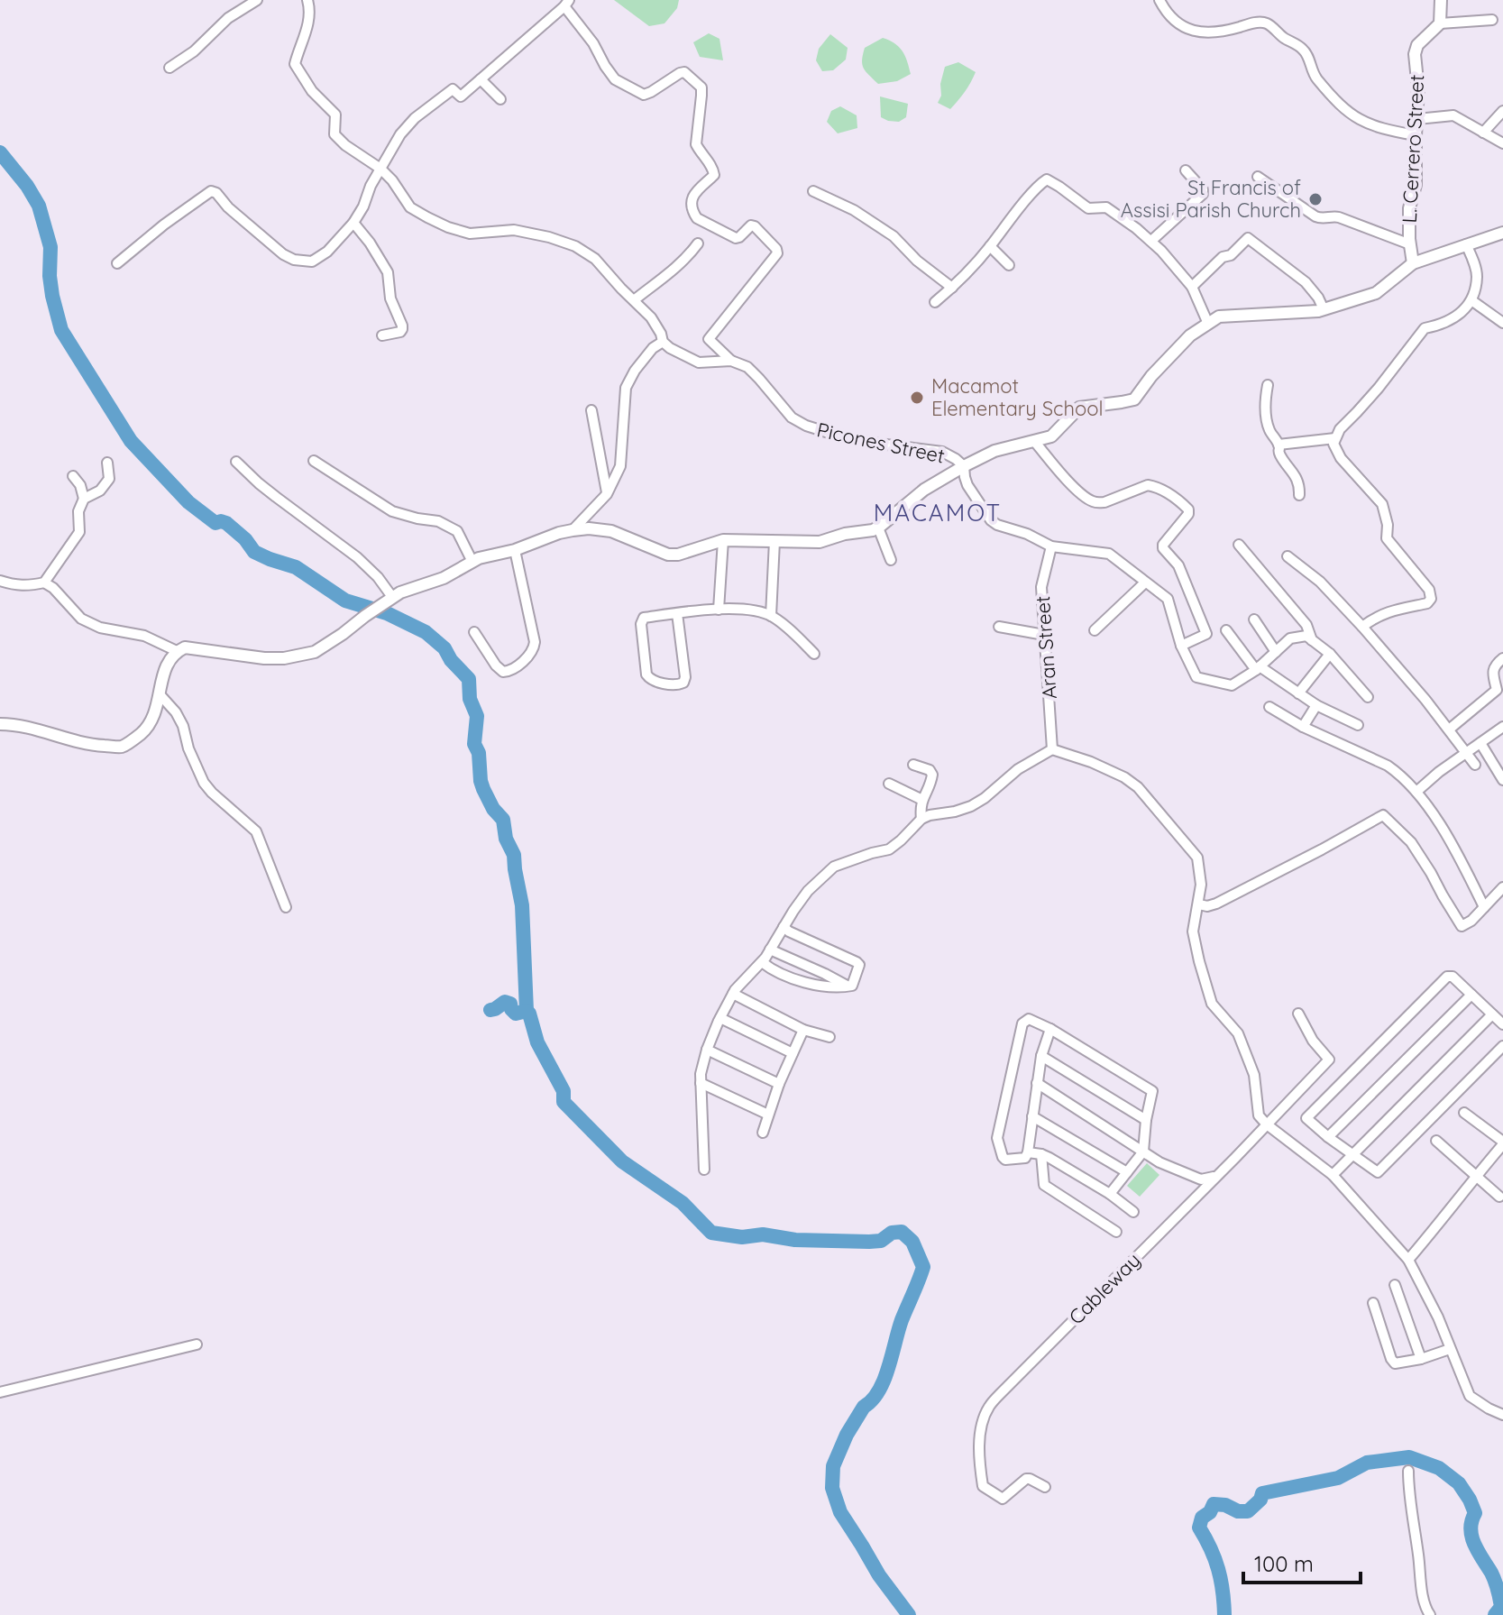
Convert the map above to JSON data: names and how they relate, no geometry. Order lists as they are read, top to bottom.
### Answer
{
  "streets": {
    "street": [
      "L. Cerrero Street",
      "Picones Street",
      "Aran Street",
      "Cableway"
    ]
  },
  "districts": ["MACAMOT"],
  "places": ["St Francis of Assisi Parish Church", "Macamot Elementary School"],
  "scale_bar": "100 m"
}
